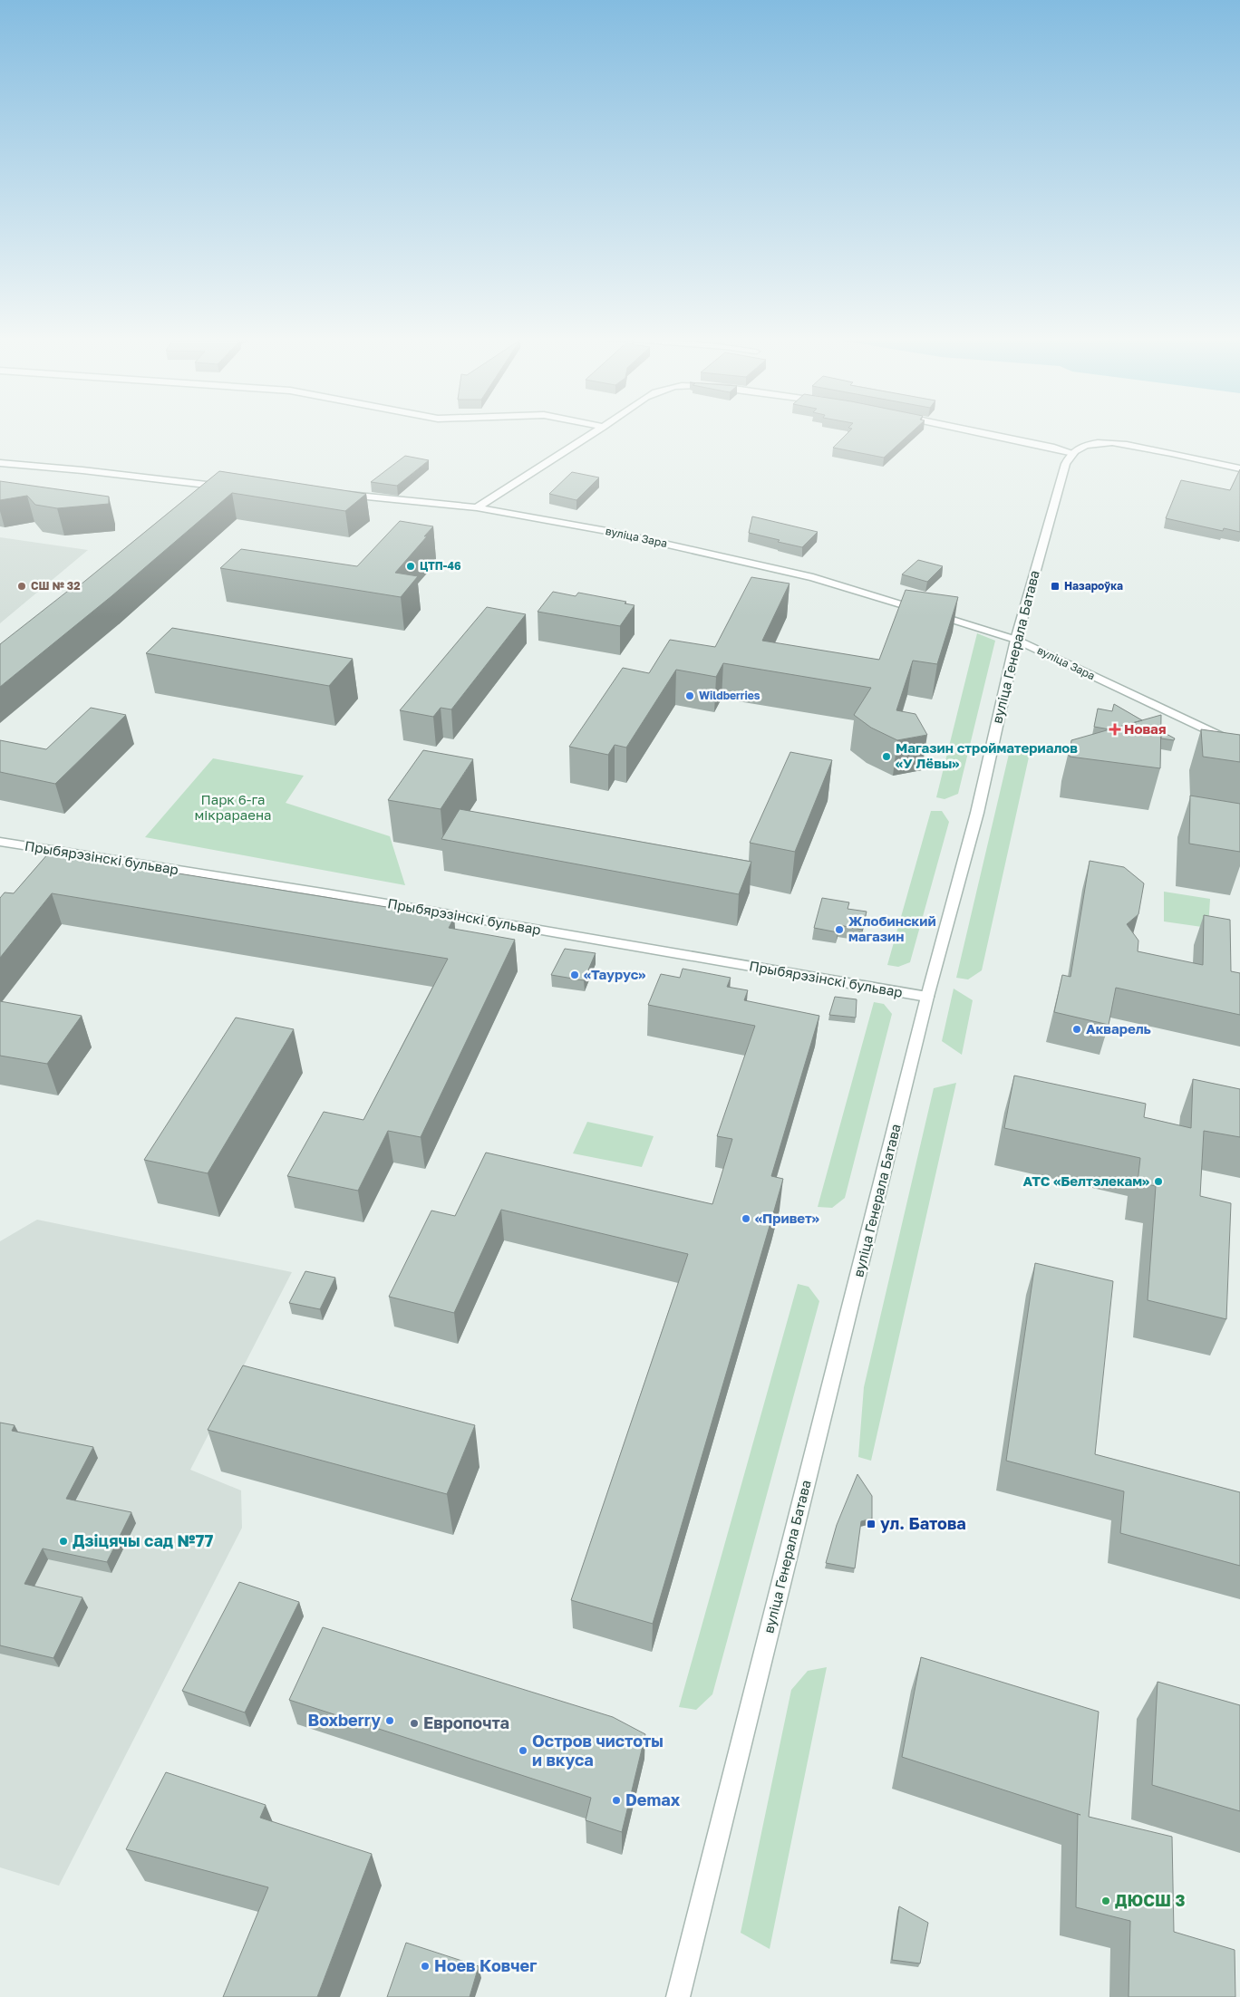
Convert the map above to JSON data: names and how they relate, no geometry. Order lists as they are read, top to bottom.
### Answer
{
  "streets": {
    "street": ["вуліца Зара", "вуліца Генерала Батава", "Прыбярэзінскі бульвар"]
  },
  "crossings": [
    ["вуліца Зара", "вуліца Генерала Батава"],
    ["вуліца Генерала Батава", "Прыбярэзінскі бульвар"]
  ],
  "parks": ["Парк 6-га мікрараена"],
  "places": {
    "other": [
      "ЦТП-46",
      "СШ № 32",
      "Wildberries",
      "Магазин стройматериалов «У Лёвы»",
      "Жлобинский магазин",
      "«Таурус»",
      "Акварель",
      "АТС «Белтэлекам»",
      "«Привет»",
      "Дзіцячы сад №77",
      "Boxberry",
      "Европочта",
      "Остров чистоты и вкуса",
      "Demax",
      "ДЮСШ 3",
      "Ноев Ковчег"
    ],
    "transit": ["Назароўка", "ул. Батова"],
    "health": ["Новая"]
  }
}
